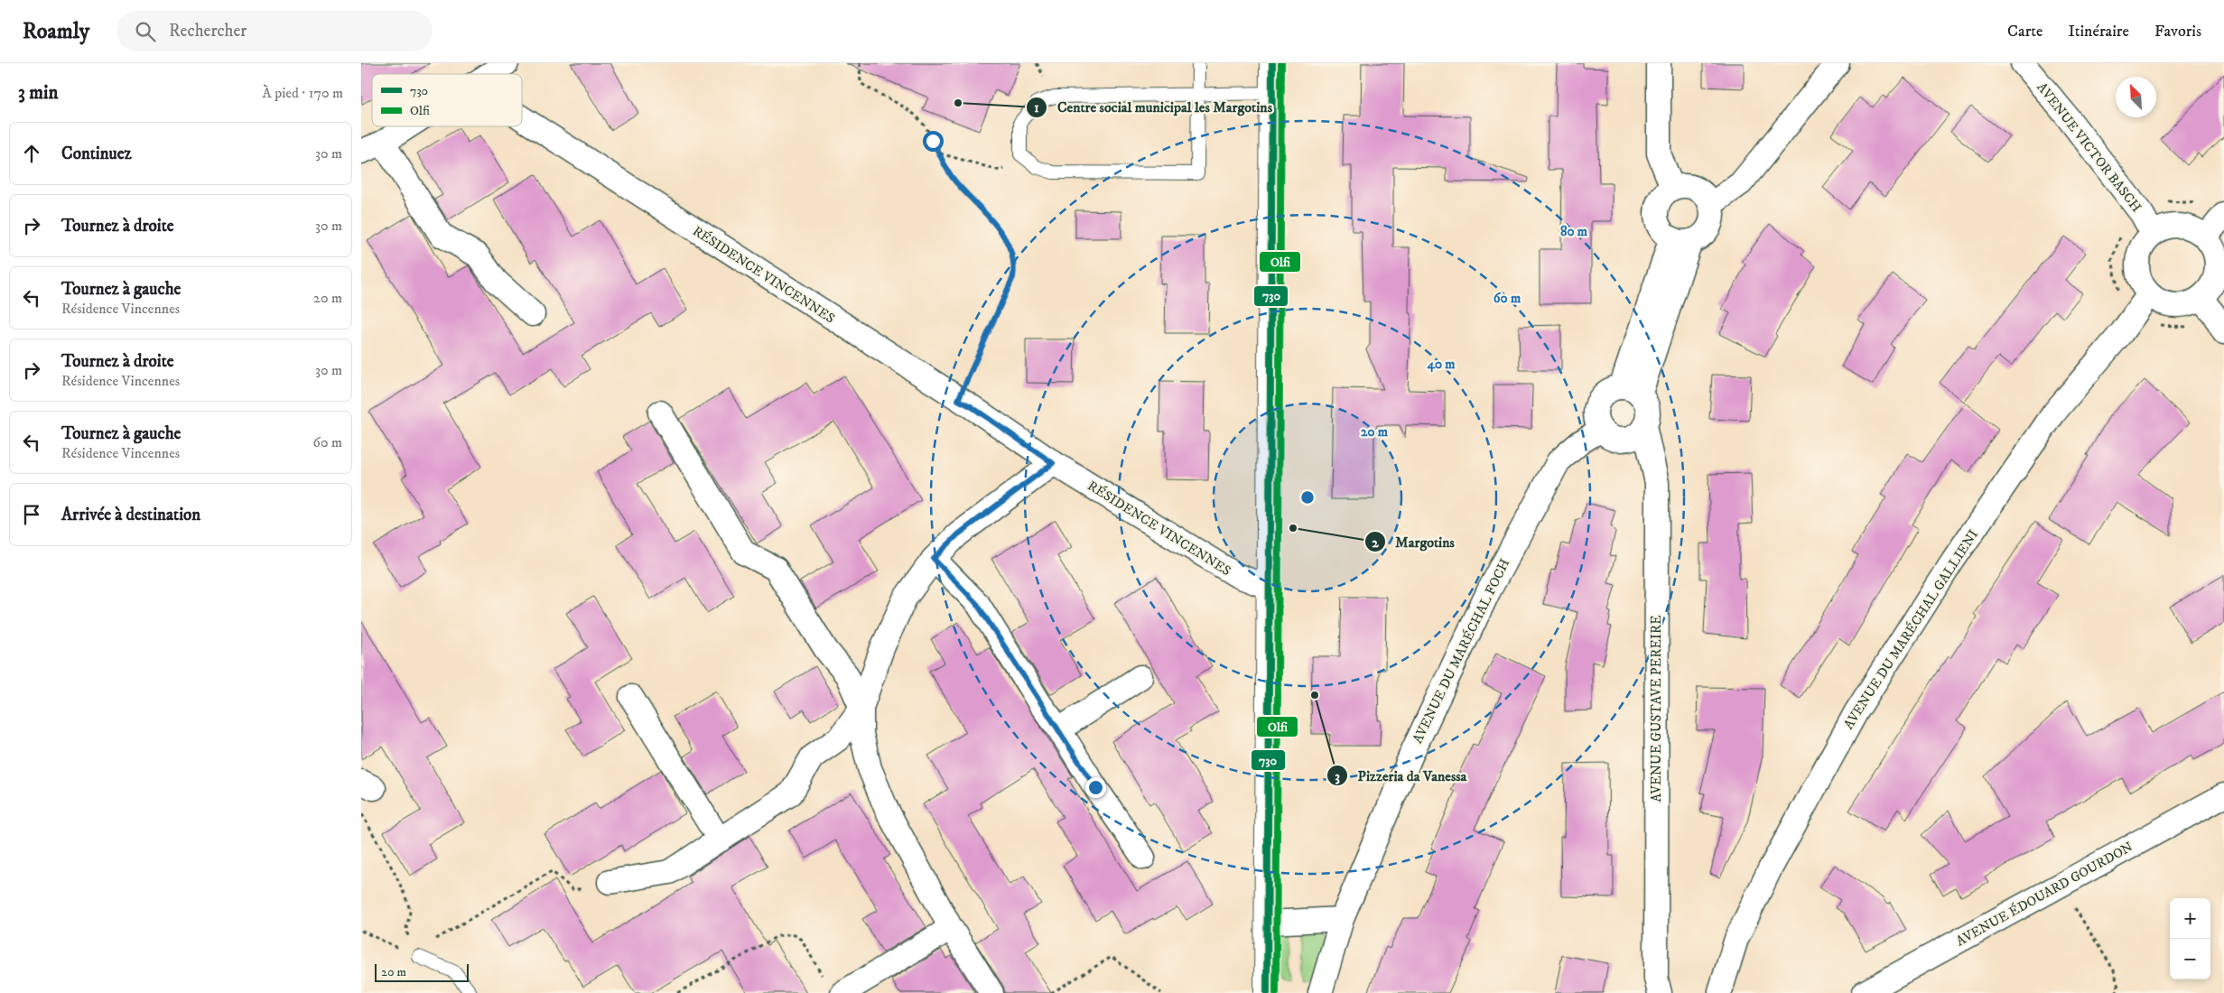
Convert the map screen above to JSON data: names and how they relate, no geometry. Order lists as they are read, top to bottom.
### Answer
{
  "streets": {
    "street": [
      "AVENUE VICTOR BASCH",
      "RÉSIDENCE VINCENNES",
      "AVENUE DU MARÉCHAL GALLIENI",
      "AVENUE DU MARÉCHAL FOCH",
      "AVENUE GUSTAVE PEREIRE",
      "AVENUE ÉDOUARD GOURDON"
    ]
  },
  "crossings": [
    ["AVENUE VICTOR BASCH", "AVENUE DU MARÉCHAL GALLIENI"],
    ["AVENUE DU MARÉCHAL FOCH", "AVENUE GUSTAVE PEREIRE"]
  ],
  "places": ["Centre social municipal les Margotins", "Margotins", "Pizzeria da Vanessa"],
  "lines": ["transit line 730", "transit line Olfi"],
  "legend": ["730", "Olfi"],
  "scale_bar": "20 m",
  "north": "top left",
  "page": {
    "header": "Roamly",
    "search": "Rechercher",
    "nav": ["Carte", "Itinéraire", "Favoris"],
    "heading": ["3 min", "À pied · 170 m"],
    "list": [
      ["Continuez", "30 m"],
      ["Tournez à droite", "30 m"],
      ["Tournez à gauche", "Résidence Vincennes", "20 m"],
      ["Tournez à droite", "Résidence Vincennes", "30 m"],
      ["Tournez à gauche", "Résidence Vincennes", "60 m"],
      "Arrivée à destination"
    ],
    "map_buttons": ["+", "−"],
    "scale": "20 m"
  },
  "rings": [
    "80 m",
    "60 m",
    "40 m",
    "20 m"
  ]
}
